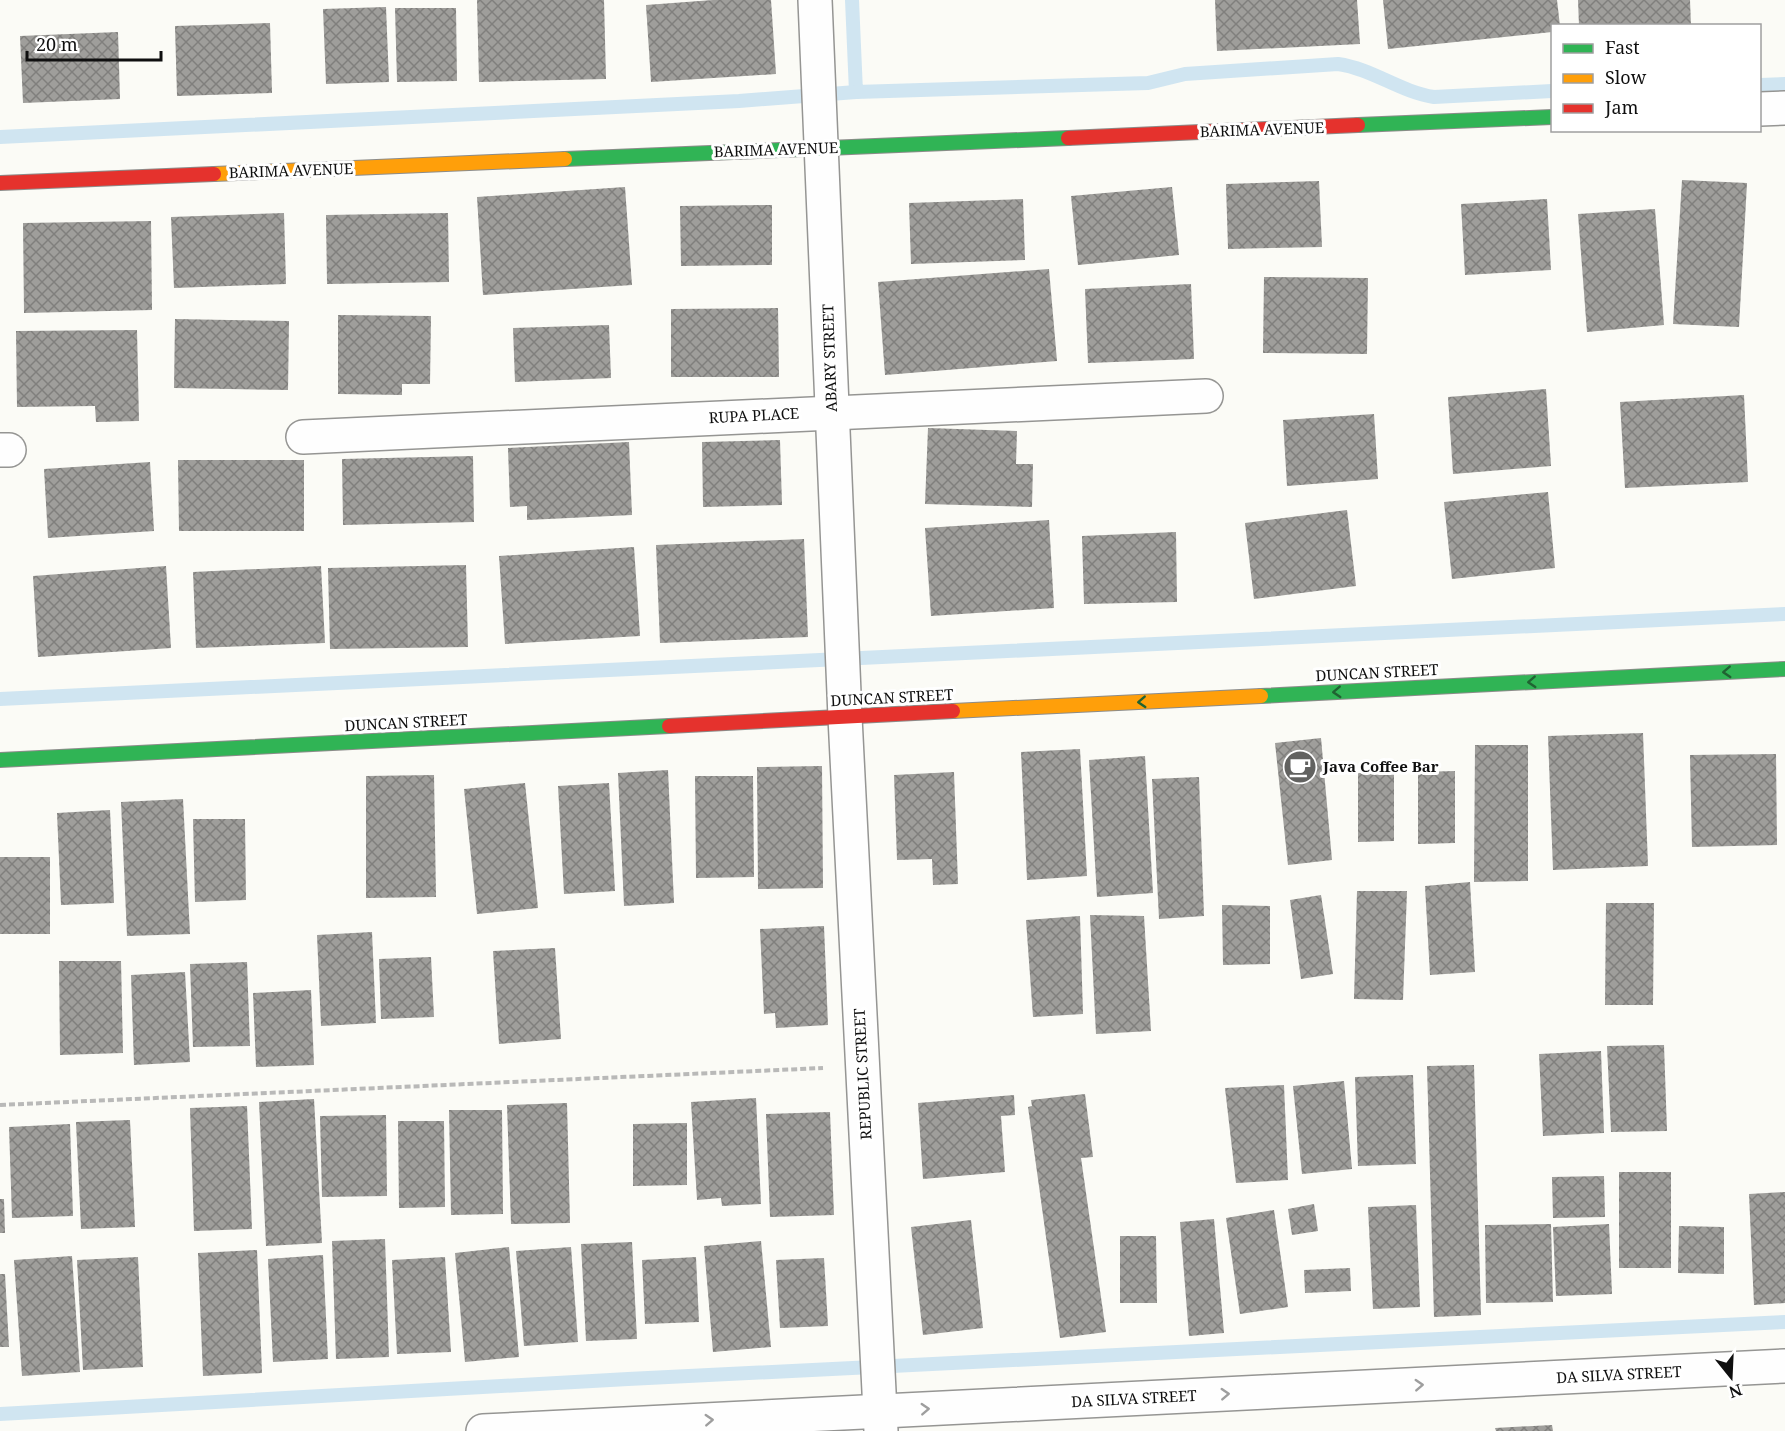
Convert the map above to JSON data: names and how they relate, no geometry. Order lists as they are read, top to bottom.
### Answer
{
  "streets": {
    "street": [
      "BARIMA AVENUE",
      "ABARY STREET",
      "RUPA PLACE",
      "DUNCAN STREET",
      "REPUBLIC STREET",
      "DA SILVA STREET"
    ]
  },
  "crossings": [
    ["BARIMA AVENUE", "ABARY STREET"],
    ["ABARY STREET", "RUPA PLACE"],
    ["ABARY STREET", "DUNCAN STREET"],
    ["ABARY STREET", "REPUBLIC STREET"],
    ["DUNCAN STREET", "REPUBLIC STREET"],
    ["REPUBLIC STREET", "DA SILVA STREET"]
  ],
  "one_way": ["DUNCAN STREET", "DA SILVA STREET"],
  "places": {
    "cafe": ["Java Coffee Bar"]
  },
  "legend": ["Fast", "Slow", "Jam"],
  "scale_bar": "20 m",
  "north": "bottom"
}
